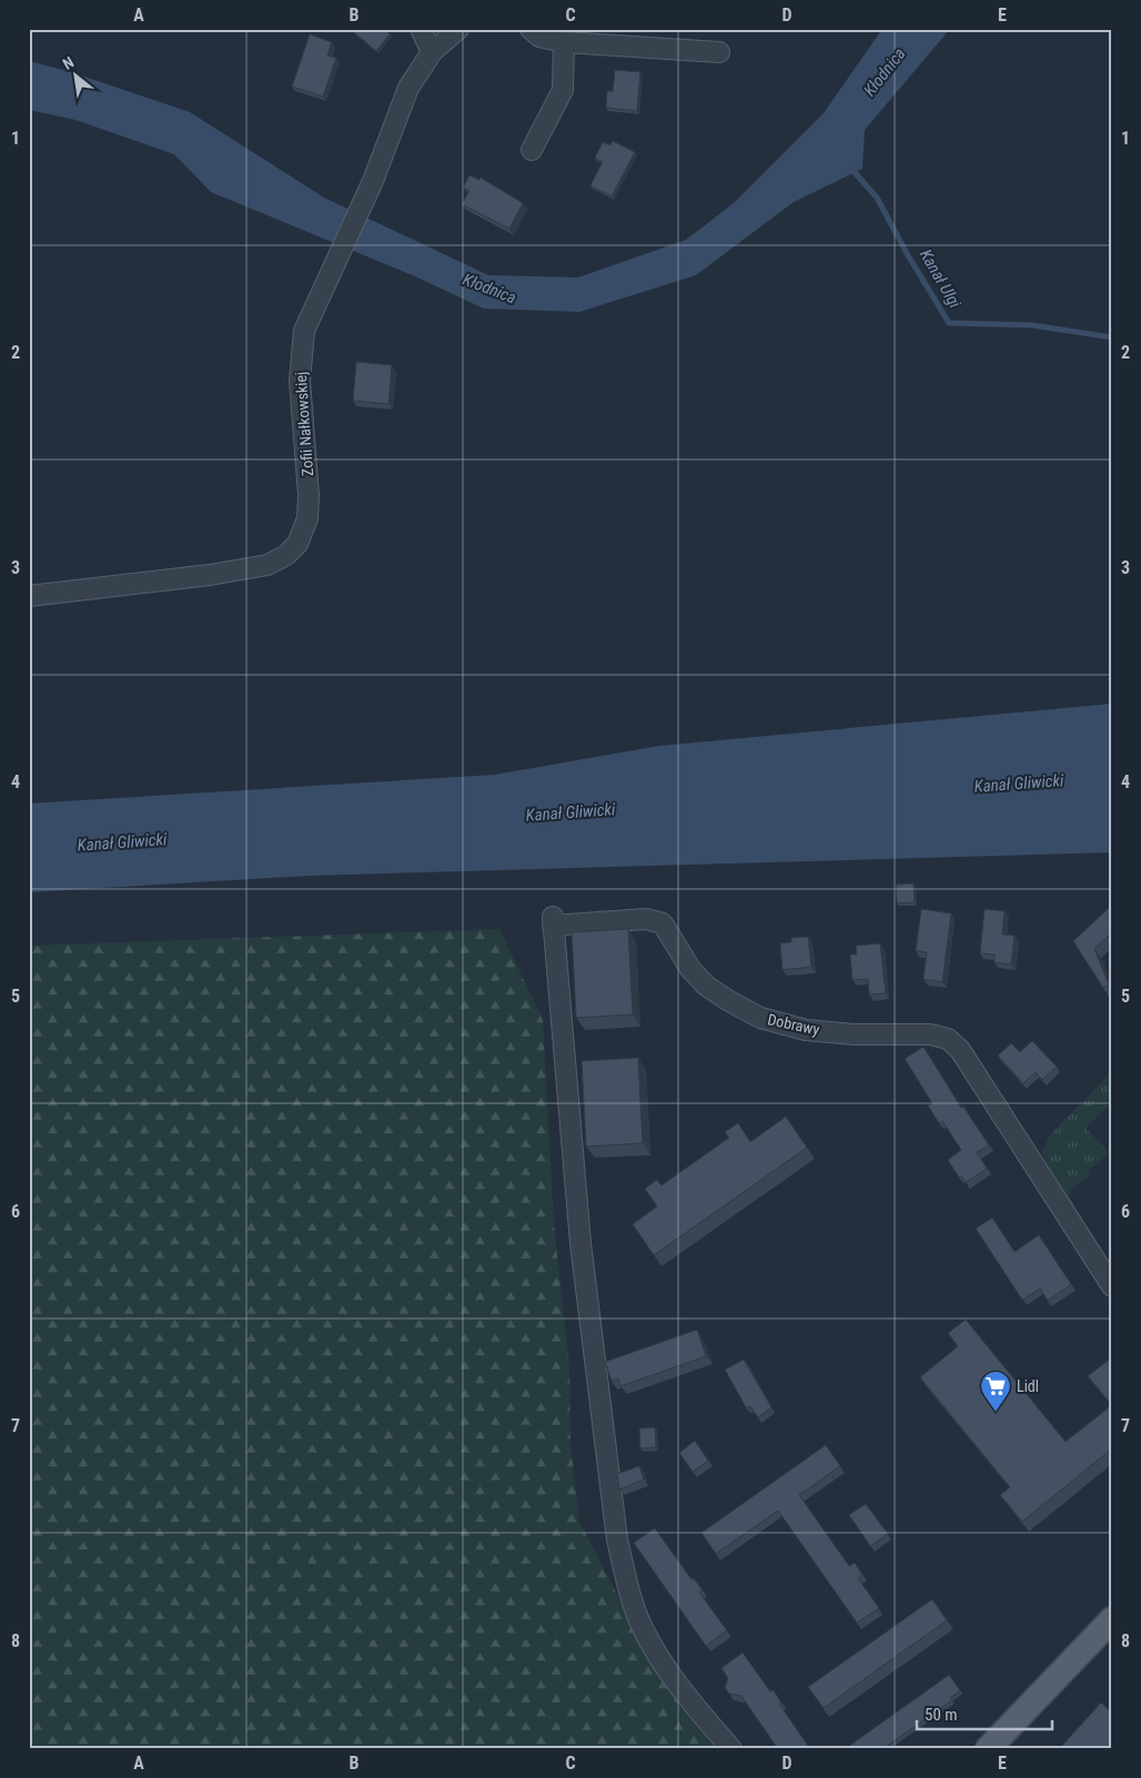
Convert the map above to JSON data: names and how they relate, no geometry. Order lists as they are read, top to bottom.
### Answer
{
  "streets": {
    "street": ["Zofii Nałkowskiej", "Dobrawy"]
  },
  "water": ["Kłodnica", "Kanał Ulgi", "Kanał Gliwicki"],
  "places": {
    "supermarket": ["Lidl"]
  },
  "scale_bar": "50 m",
  "north": "top left",
  "grid": {
    "columns": [
      "A",
      "B",
      "C",
      "D",
      "E"
    ],
    "rows": [
      "1",
      "2",
      "3",
      "4",
      "5",
      "6",
      "7",
      "8"
    ]
  }
}
